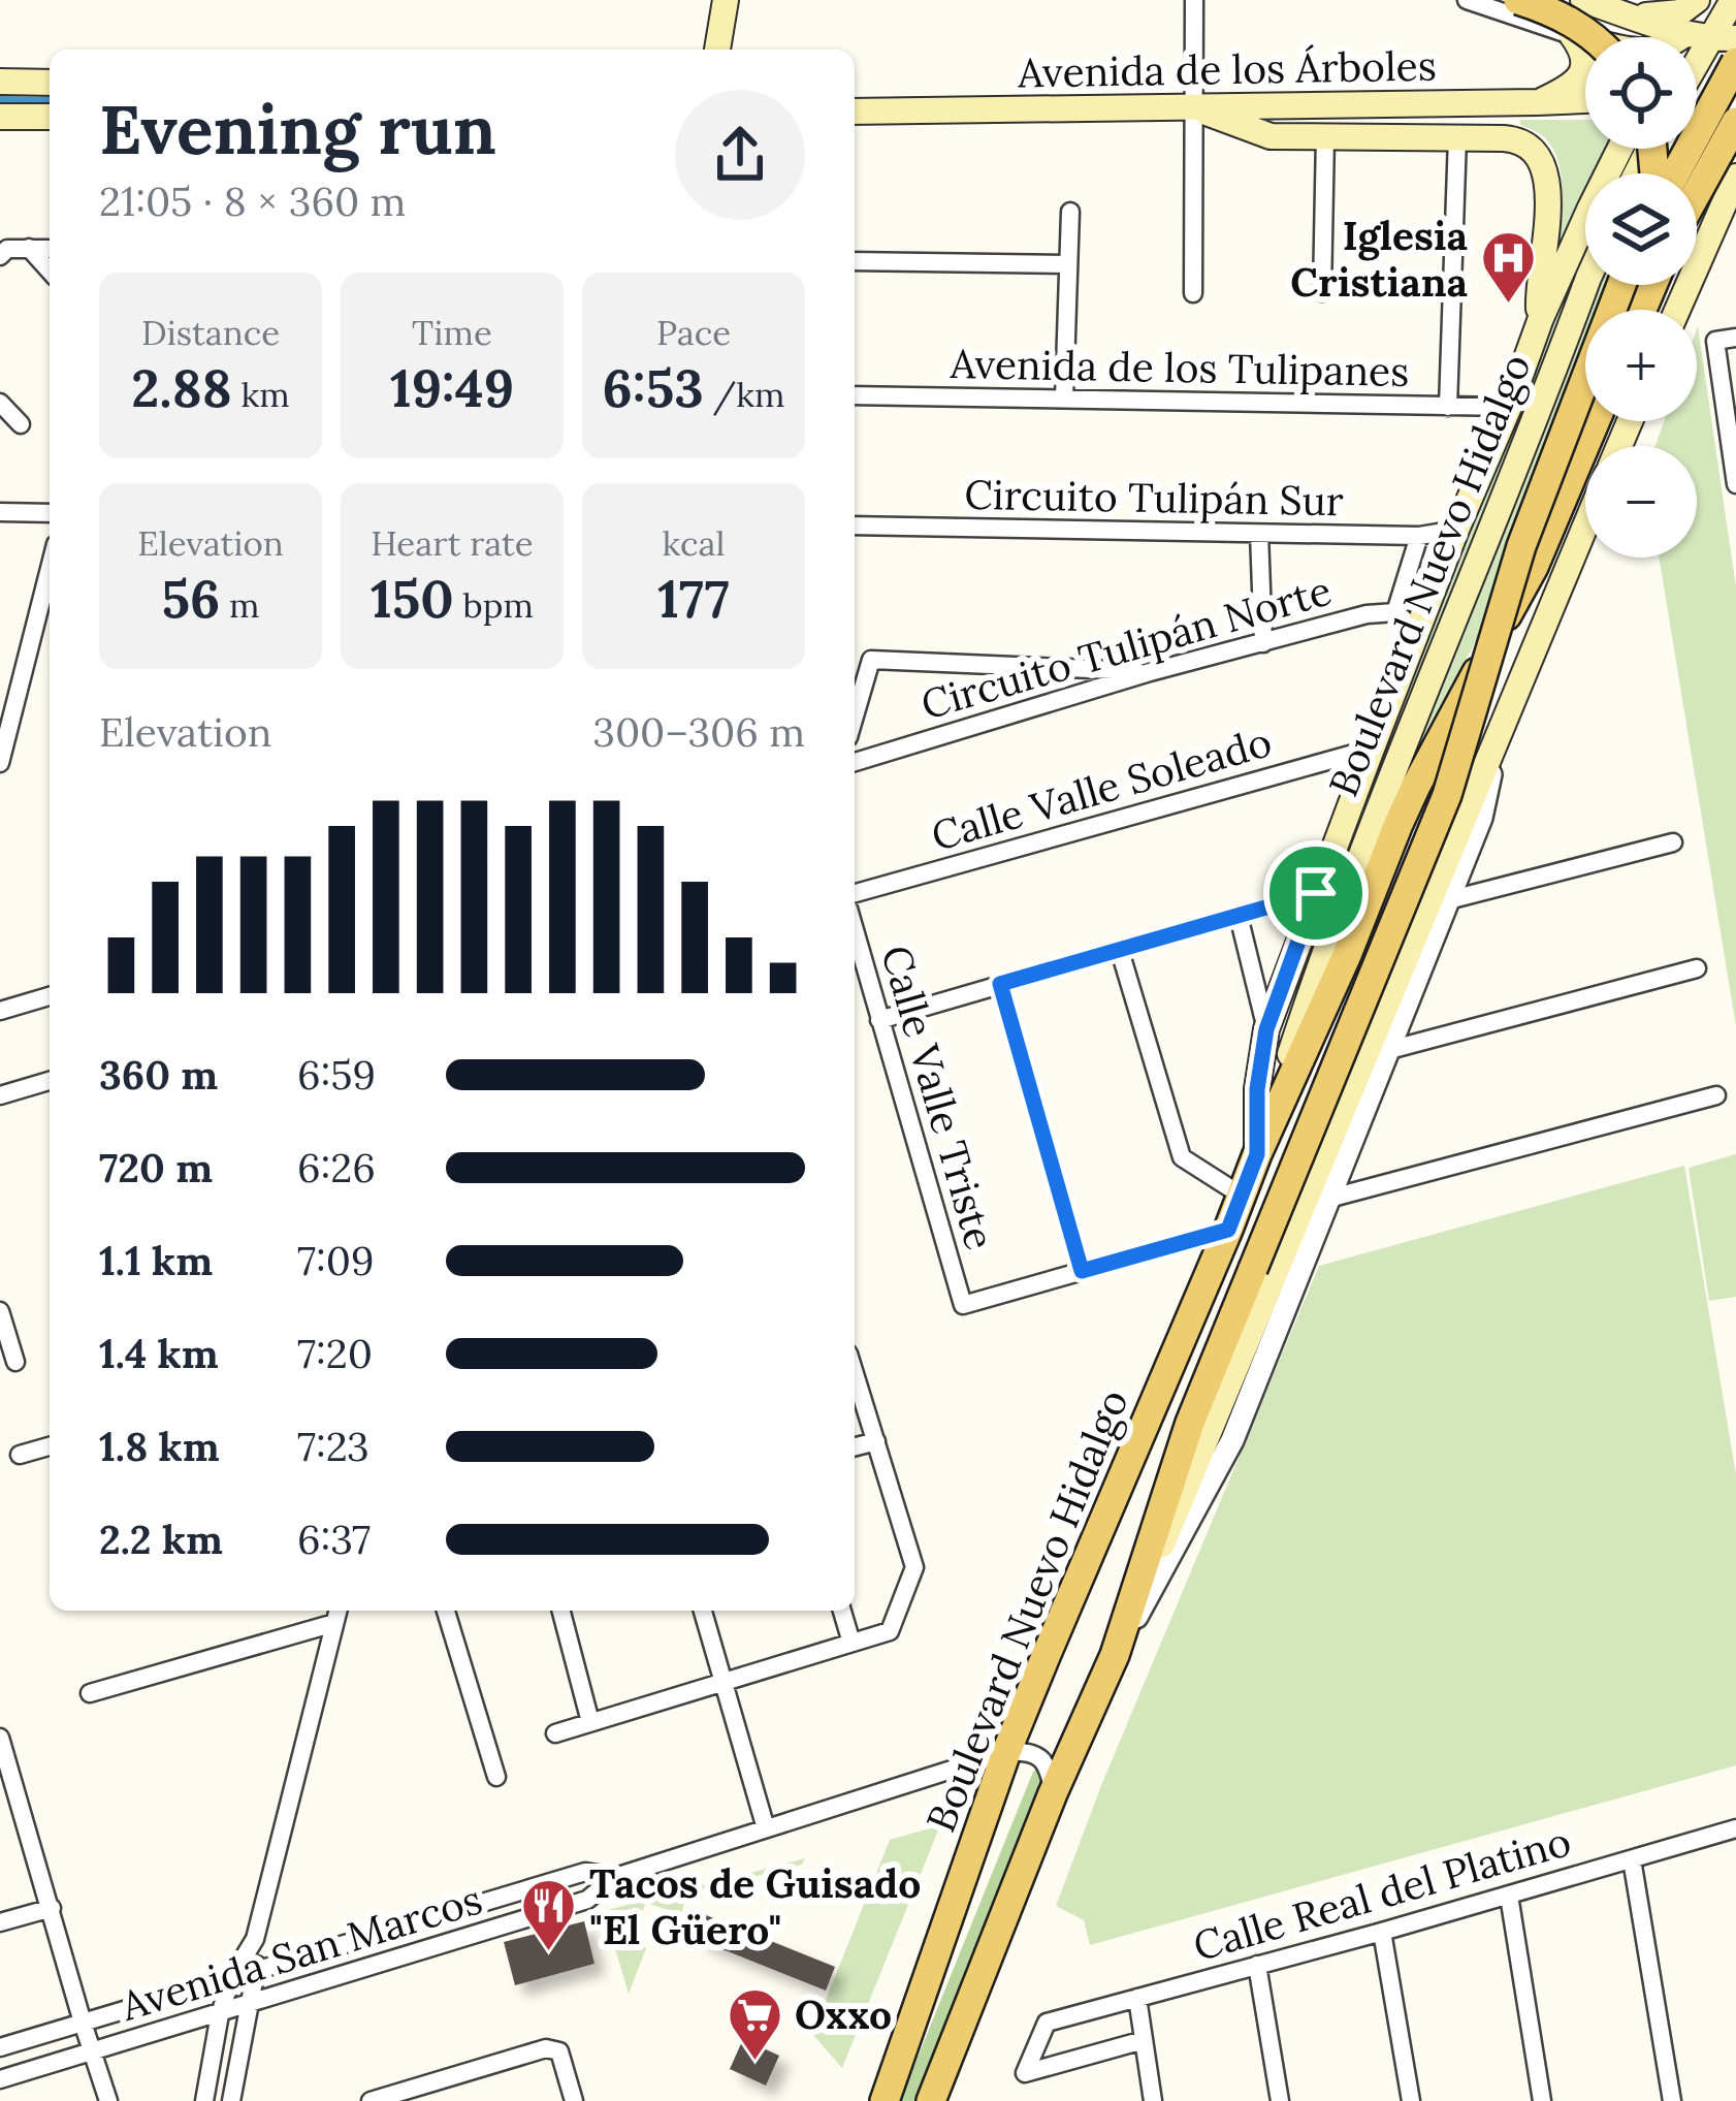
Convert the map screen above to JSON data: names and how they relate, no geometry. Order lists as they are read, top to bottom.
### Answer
{
  "streets": {
    "main road": ["Avenida de los Árboles", "Boulevard Nuevo Hidalgo"],
    "street": [
      "Avenida de los Tulipanes",
      "Circuito Tulipán Sur",
      "Circuito Tulipán Norte",
      "Calle Valle Soleado",
      "Calle Valle Triste",
      "Calle Real del Platino",
      "Avenida San Marcos"
    ]
  },
  "crossings": [
    ["Circuito Tulipán Sur", "Boulevard Nuevo Hidalgo"],
    ["Boulevard Nuevo Hidalgo", "Circuito Tulipán Norte"],
    ["Boulevard Nuevo Hidalgo", "Avenida San Marcos"]
  ],
  "places": {
    "hospital": ["Iglesia Cristiana"],
    "restaurant": ["Tacos de Guisado \"El Güero\""],
    "supermarket": ["Oxxo"]
  },
  "page": {
    "map_buttons": ["+", "−"],
    "heading": ["Evening run", "21:05 · 8 × 360 m"],
    "stats": [
      ["Distance", "2.88 km"],
      ["Time", "19:49"],
      ["Pace", "6:53 /km"],
      ["Elevation", "56 m"],
      ["Heart rate", "150 bpm"],
      ["kcal", "177"]
    ],
    "chart": ["Elevation", "300–306 m"],
    "list": [
      {
        "name": "360 m",
        "note": "6:59"
      },
      {
        "name": "720 m",
        "note": "6:26"
      },
      {
        "name": "1.1 km",
        "note": "7:09"
      },
      {
        "name": "1.4 km",
        "note": "7:20"
      },
      {
        "name": "1.8 km",
        "note": "7:23"
      },
      {
        "name": "2.2 km",
        "note": "6:37"
      }
    ]
  }
}
